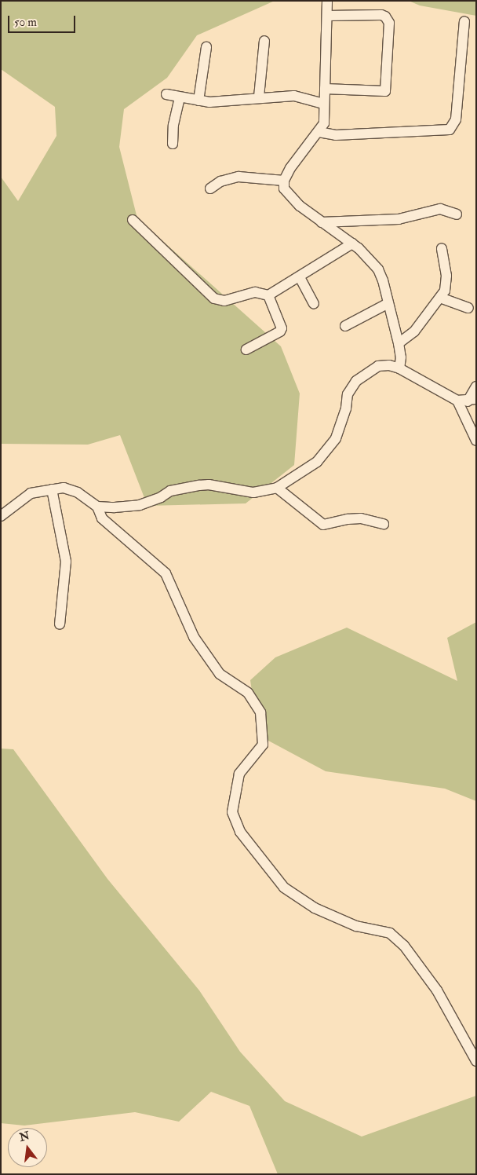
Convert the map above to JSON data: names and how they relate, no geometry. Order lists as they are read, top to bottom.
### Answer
{
  "scale_bar": "50 m",
  "north": "top"
}
